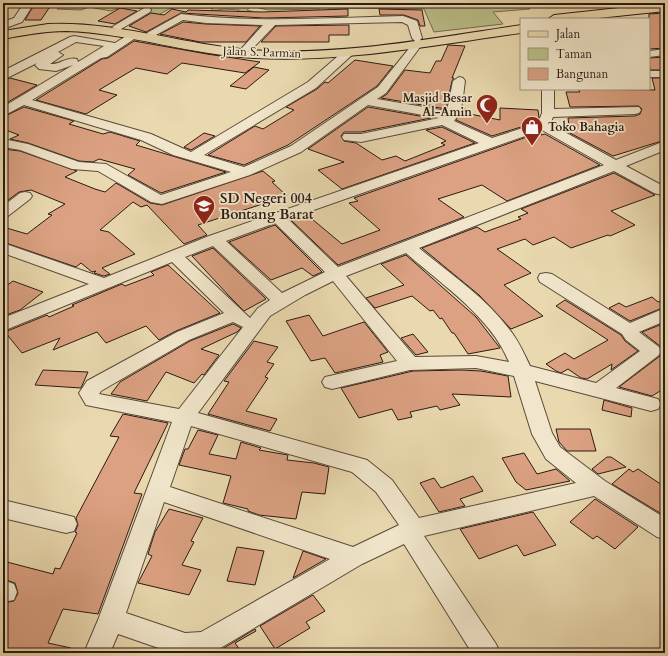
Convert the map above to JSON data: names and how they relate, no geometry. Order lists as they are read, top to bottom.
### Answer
{
  "streets": {
    "main road": ["Jalan S. Parman"]
  },
  "places": {
    "mosque": ["Masjid Besar Al-Amin"],
    "shop": ["Toko Bahagia"],
    "school or university": ["SD Negeri 004 Bontang Barat"]
  },
  "legend": ["Jalan", "Taman", "Bangunan"]
}
